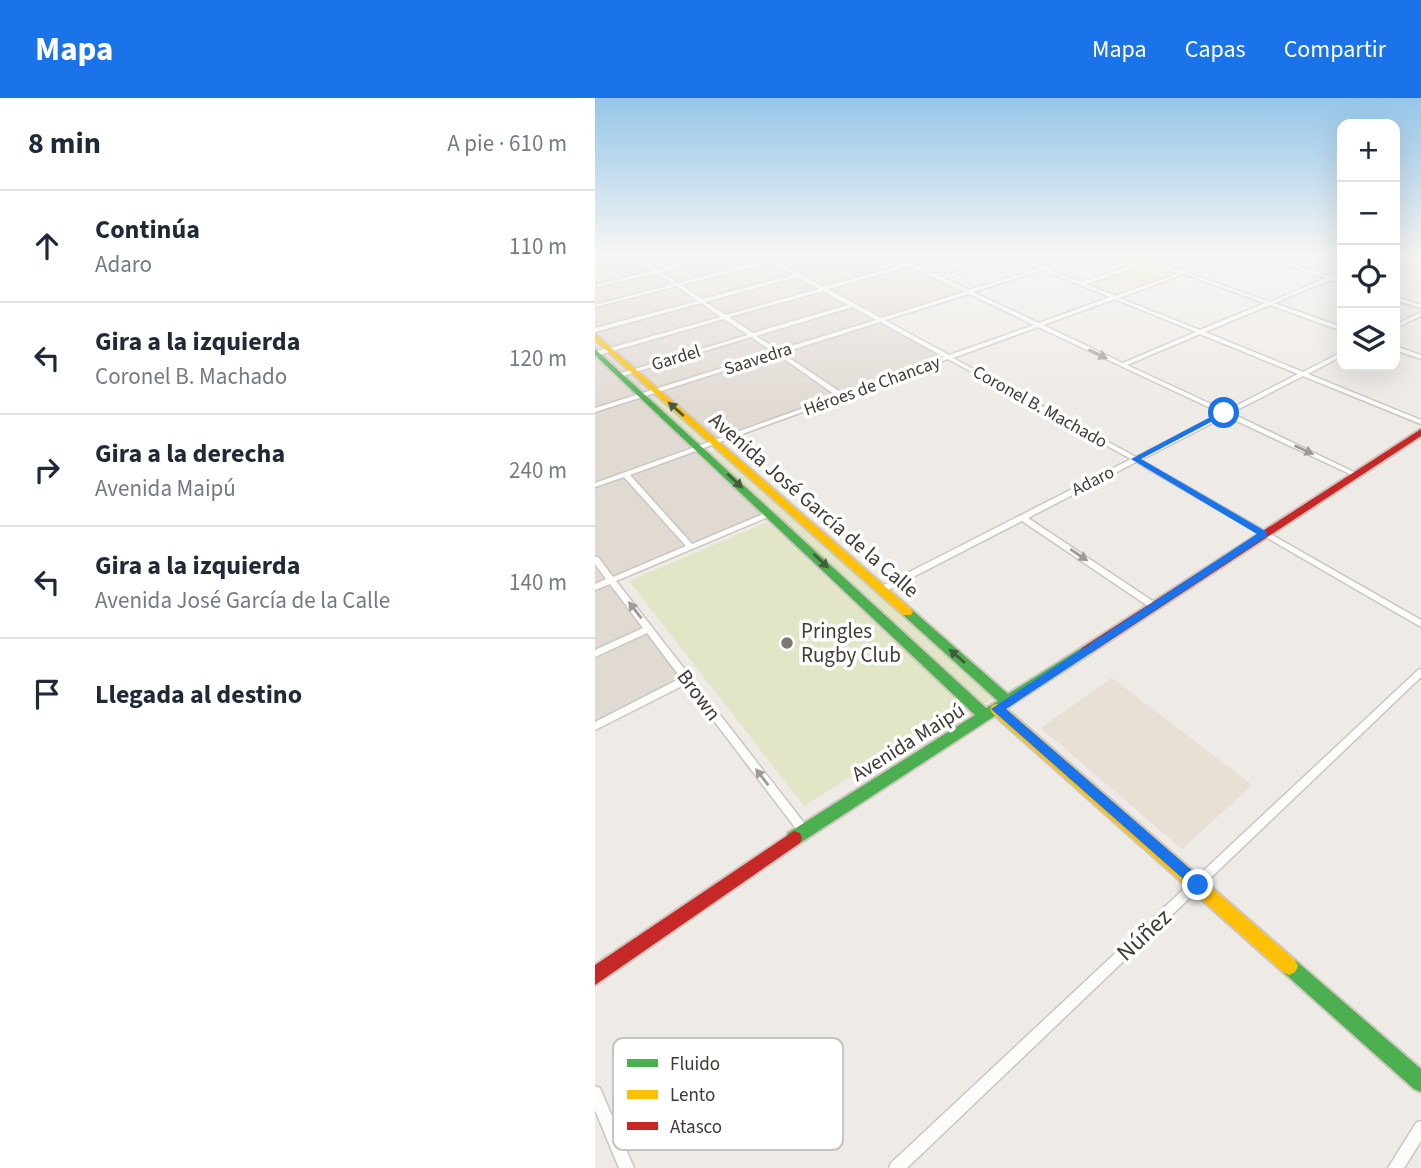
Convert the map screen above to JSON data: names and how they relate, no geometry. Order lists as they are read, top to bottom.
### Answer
{
  "streets": {
    "main road": ["Avenida José García de la Calle", "Avenida Maipú"],
    "street": [
      "Gardel",
      "Saavedra",
      "Héroes de Chancay",
      "Coronel B. Machado",
      "Adaro",
      "Brown",
      "Núñez"
    ]
  },
  "crossings": [
    ["Gardel", "Avenida José García de la Calle"],
    ["Saavedra", "Coronel B. Machado"],
    ["Saavedra", "Avenida José García de la Calle"],
    ["Héroes de Chancay", "Coronel B. Machado"],
    ["Héroes de Chancay", "Avenida José García de la Calle"],
    ["Coronel B. Machado", "Adaro"],
    ["Coronel B. Machado", "Avenida Maipú"],
    ["Adaro", "Avenida José García de la Calle"],
    ["Avenida José García de la Calle", "Avenida Maipú"],
    ["Avenida José García de la Calle", "Núñez"],
    ["Brown", "Avenida Maipú"]
  ],
  "one_way": ["Brown"],
  "places": ["Pringles Rugby Club"],
  "legend": ["Fluido", "Lento", "Atasco"],
  "page": {
    "header": "Mapa",
    "nav": ["Mapa", "Capas", "Compartir"],
    "heading": ["8 min", "A pie · 610 m"],
    "map_buttons": ["+", "−"],
    "list": [
      ["Continúa", "Adaro", "110 m"],
      ["Gira a la izquierda", "Coronel B. Machado", "120 m"],
      ["Gira a la derecha", "Avenida Maipú", "240 m"],
      ["Gira a la izquierda", "Avenida José García de la Calle", "140 m"],
      "Llegada al destino"
    ]
  }
}
